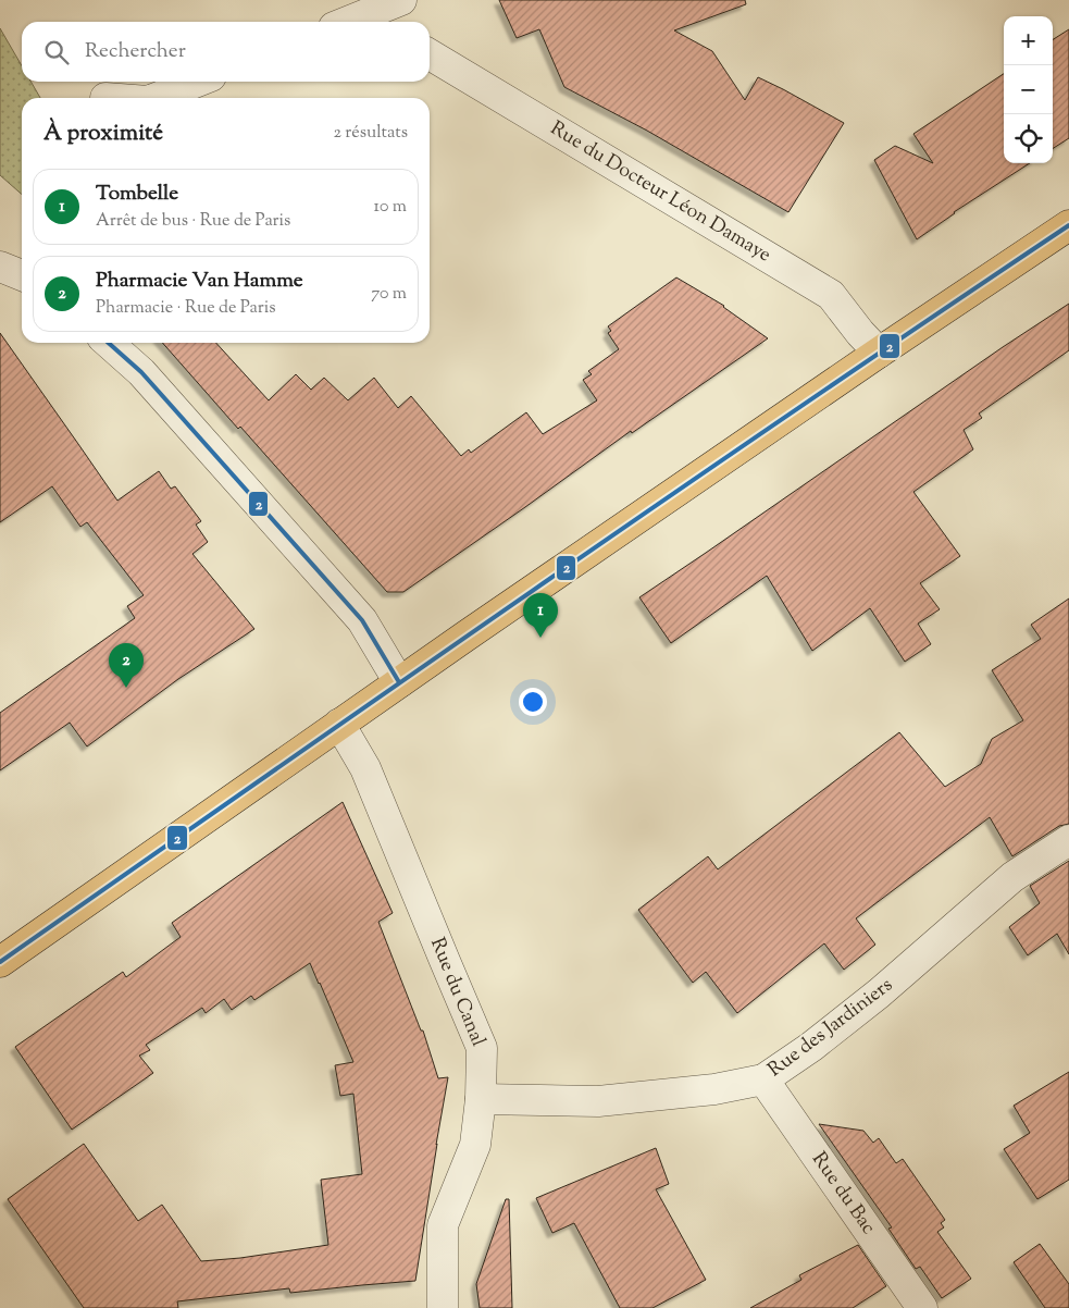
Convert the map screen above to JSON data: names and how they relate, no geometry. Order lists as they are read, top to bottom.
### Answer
{
  "streets": {
    "street": [
      "Rue du Docteur Léon Damaye",
      "Rue du Canal",
      "Rue des Jardiniers",
      "Rue du Bac"
    ]
  },
  "crossings": [
    ["Rue du Canal", "Rue des Jardiniers"],
    ["Rue des Jardiniers", "Rue du Bac"]
  ],
  "lines": ["transit line 2"],
  "page": {
    "map_buttons": ["+", "−"],
    "search": "Rechercher",
    "heading": ["À proximité", "2 résultats"],
    "list": [
      {
        "mark": "1",
        "name": "Tombelle",
        "note": "Arrêt de bus · Rue de Paris",
        "value": "10 m"
      },
      {
        "mark": "2",
        "name": "Pharmacie Van Hamme",
        "note": "Pharmacie · Rue de Paris",
        "value": "70 m"
      }
    ],
    "pins": ["1", "2"]
  }
}
